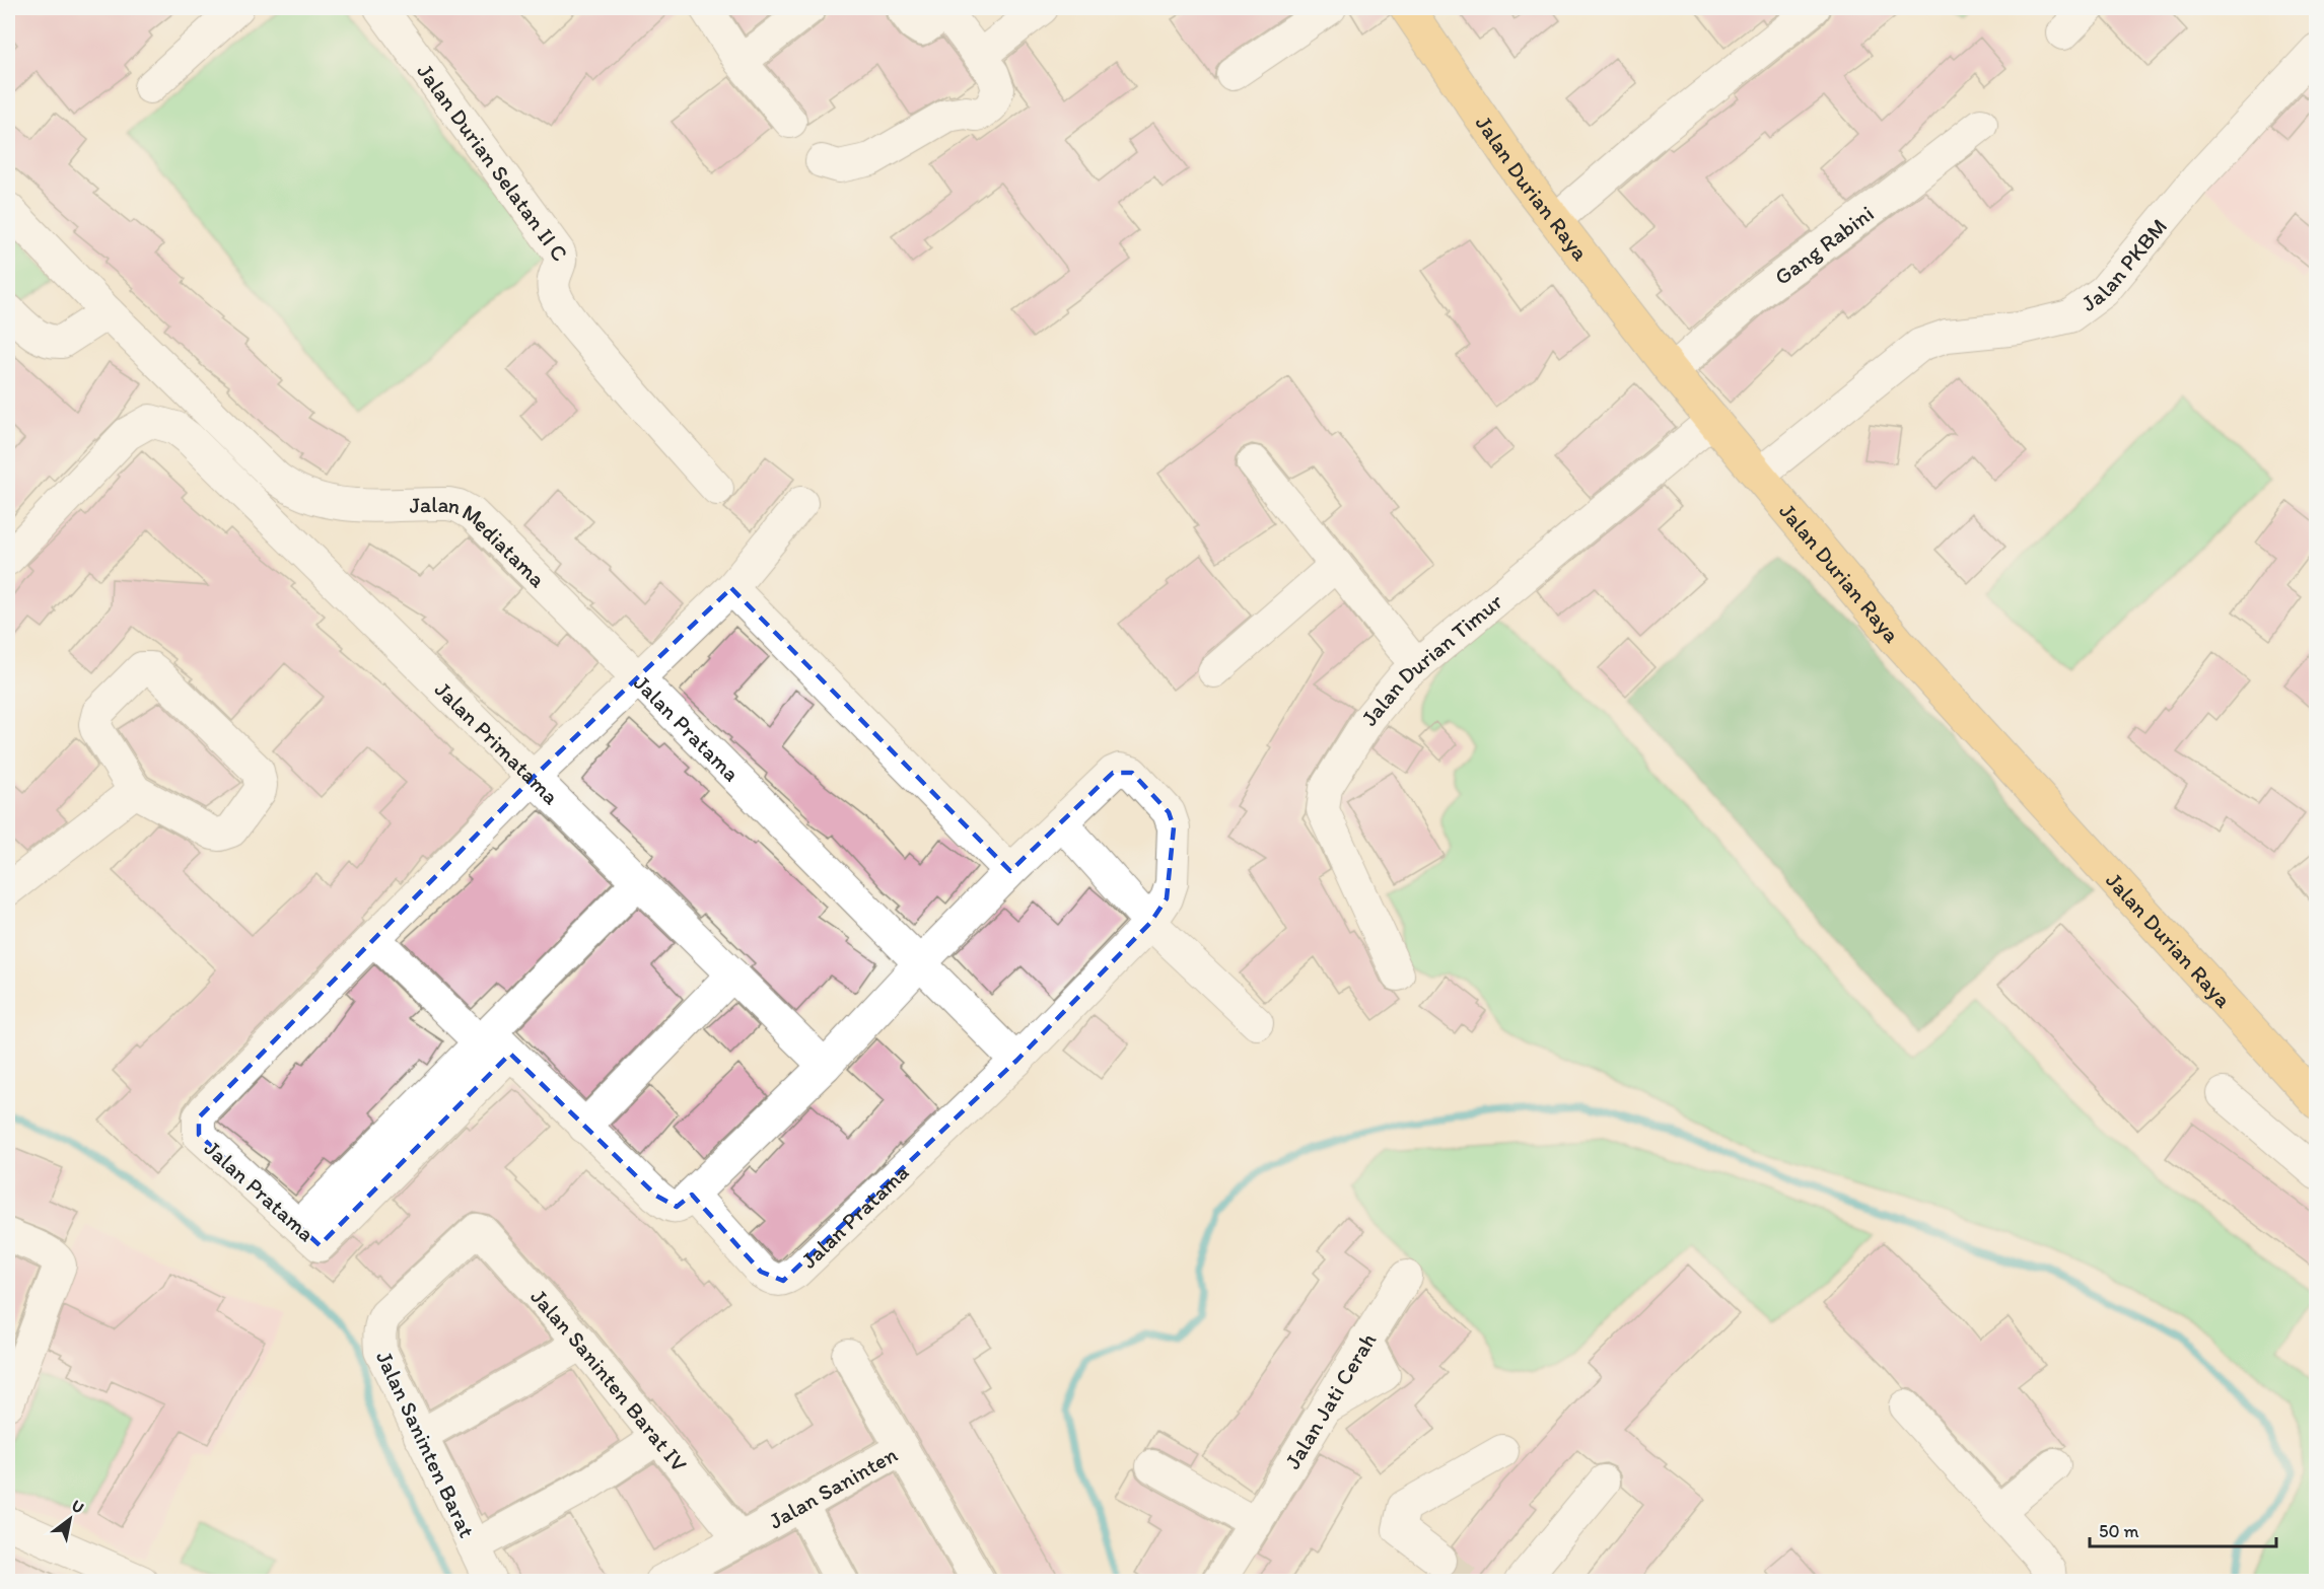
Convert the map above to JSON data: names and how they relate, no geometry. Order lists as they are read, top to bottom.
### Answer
{
  "streets": {
    "main road": ["Jalan Durian Raya"],
    "street": [
      "Jalan Durian Selatan II C",
      "Gang Rabini",
      "Jalan PKBM",
      "Jalan Mediatama",
      "Jalan Durian Timur",
      "Jalan Pratama",
      "Jalan Primatama",
      "Jalan Saninten Barat IV",
      "Jalan Jati Cerah",
      "Jalan Saninten Barat",
      "Jalan Saninten"
    ]
  },
  "crossings": [
    ["Jalan Durian Raya", "Gang Rabini"],
    ["Jalan Durian Raya", "Jalan PKBM"],
    ["Jalan Durian Raya", "Jalan Durian Timur"],
    ["Jalan Mediatama", "Jalan Pratama"],
    ["Jalan Pratama", "Jalan Primatama"],
    ["Jalan Saninten Barat IV", "Jalan Saninten Barat"],
    ["Jalan Saninten Barat IV", "Jalan Saninten"]
  ],
  "scale_bar": "50 m",
  "north": "top right"
}
